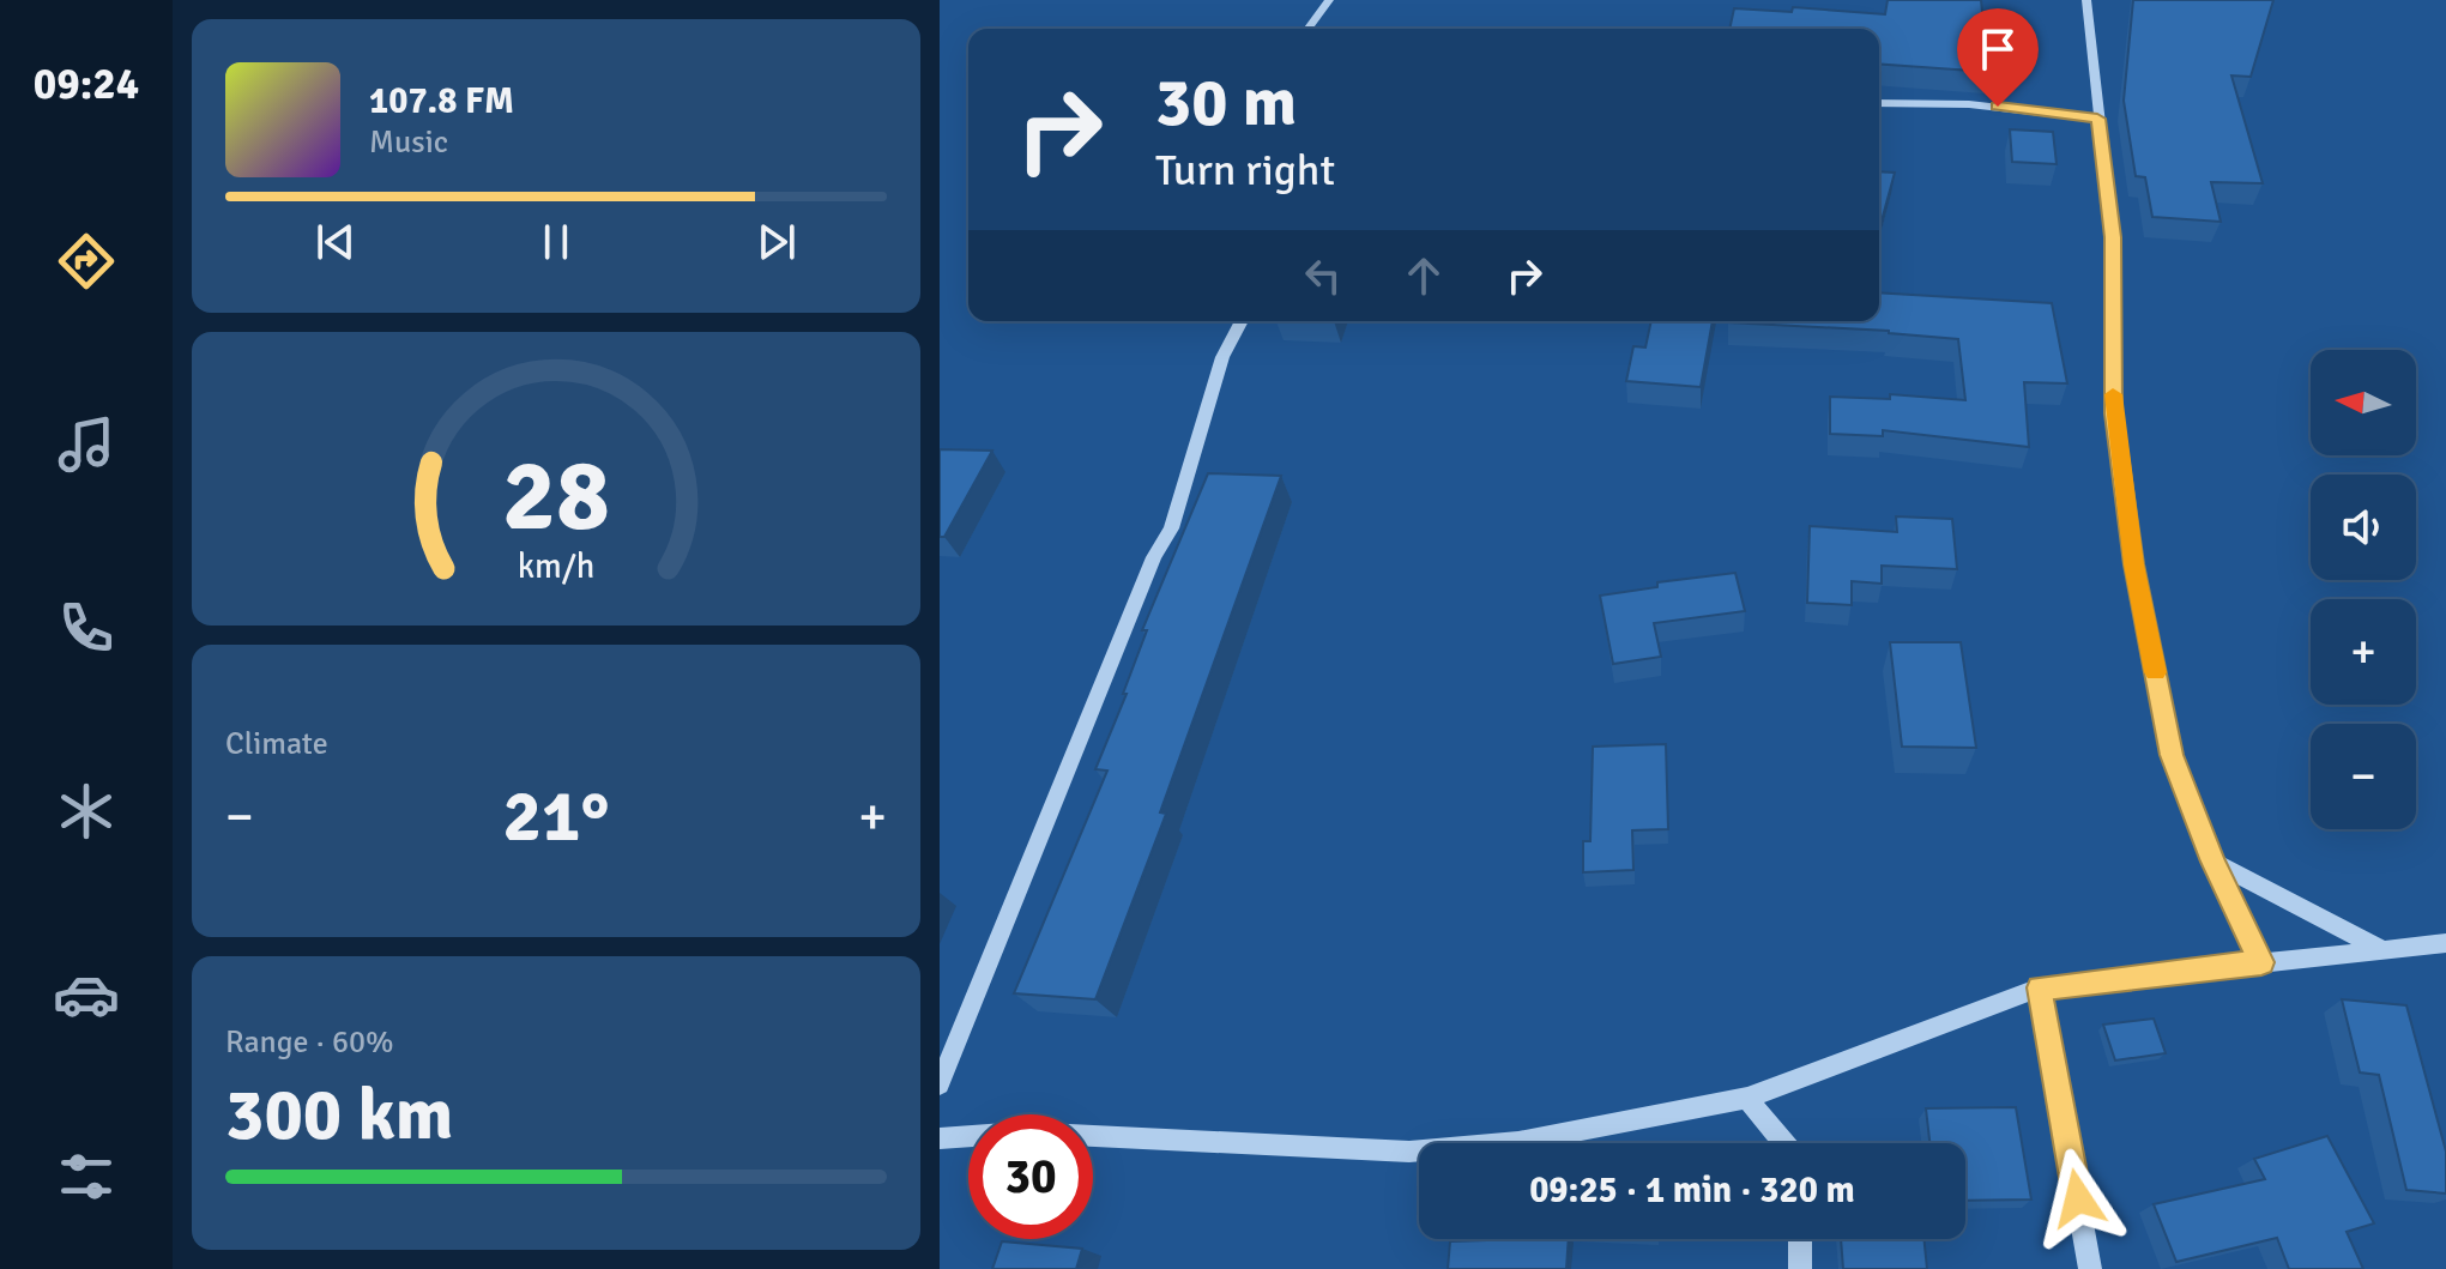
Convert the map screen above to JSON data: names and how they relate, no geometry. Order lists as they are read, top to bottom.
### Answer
{
  "north": "left",
  "page": {
    "tabs": "09:24",
    "turn": ["30 m", "Turn right"],
    "song": ["107.8 FM", "Music"],
    "map_buttons": ["+", "−"],
    "tile": [
      "Climate",
      ["Range · 60%", "300 km"]
    ],
    "heat": ["−", "21°", "+"],
    "limit": "30",
    "trip": "09:25 · 1 min · 320 m",
    "gauge": ["28", "km/h"]
  }
}
